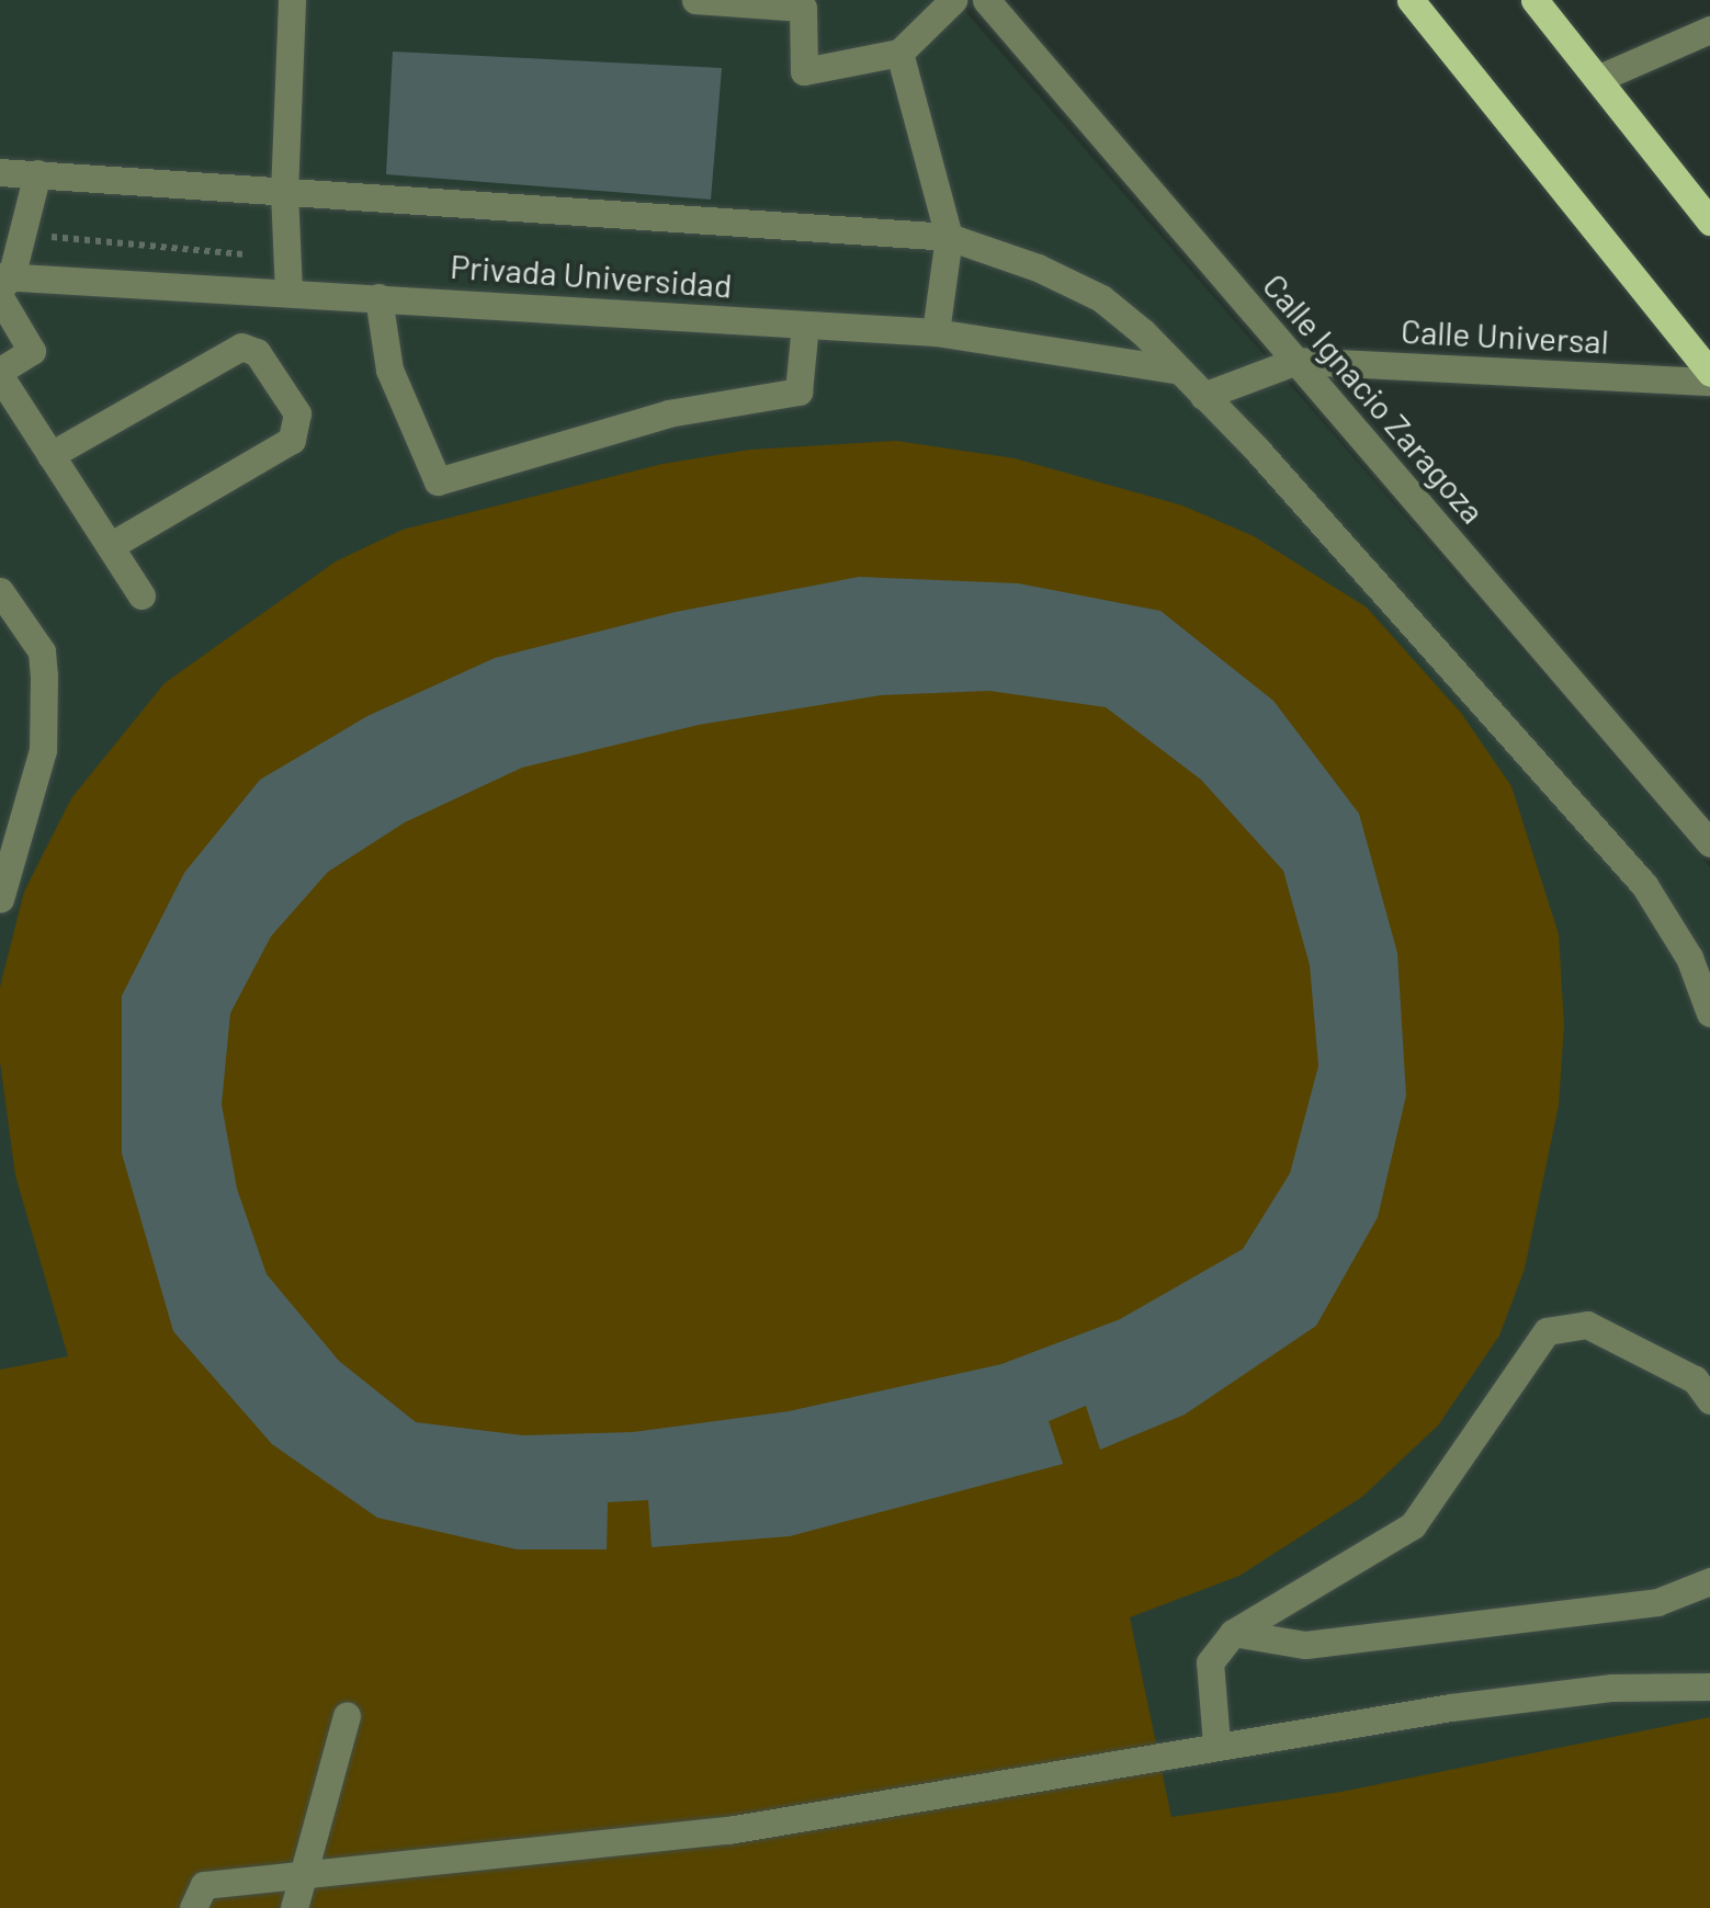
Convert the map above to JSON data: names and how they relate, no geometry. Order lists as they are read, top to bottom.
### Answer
{
  "streets": {
    "street": ["Privada Universidad", "Calle Universal", "Calle Ignacio Zaragoza"]
  },
  "crossings": [
    ["Calle Universal", "Calle Ignacio Zaragoza"]
  ]
}
